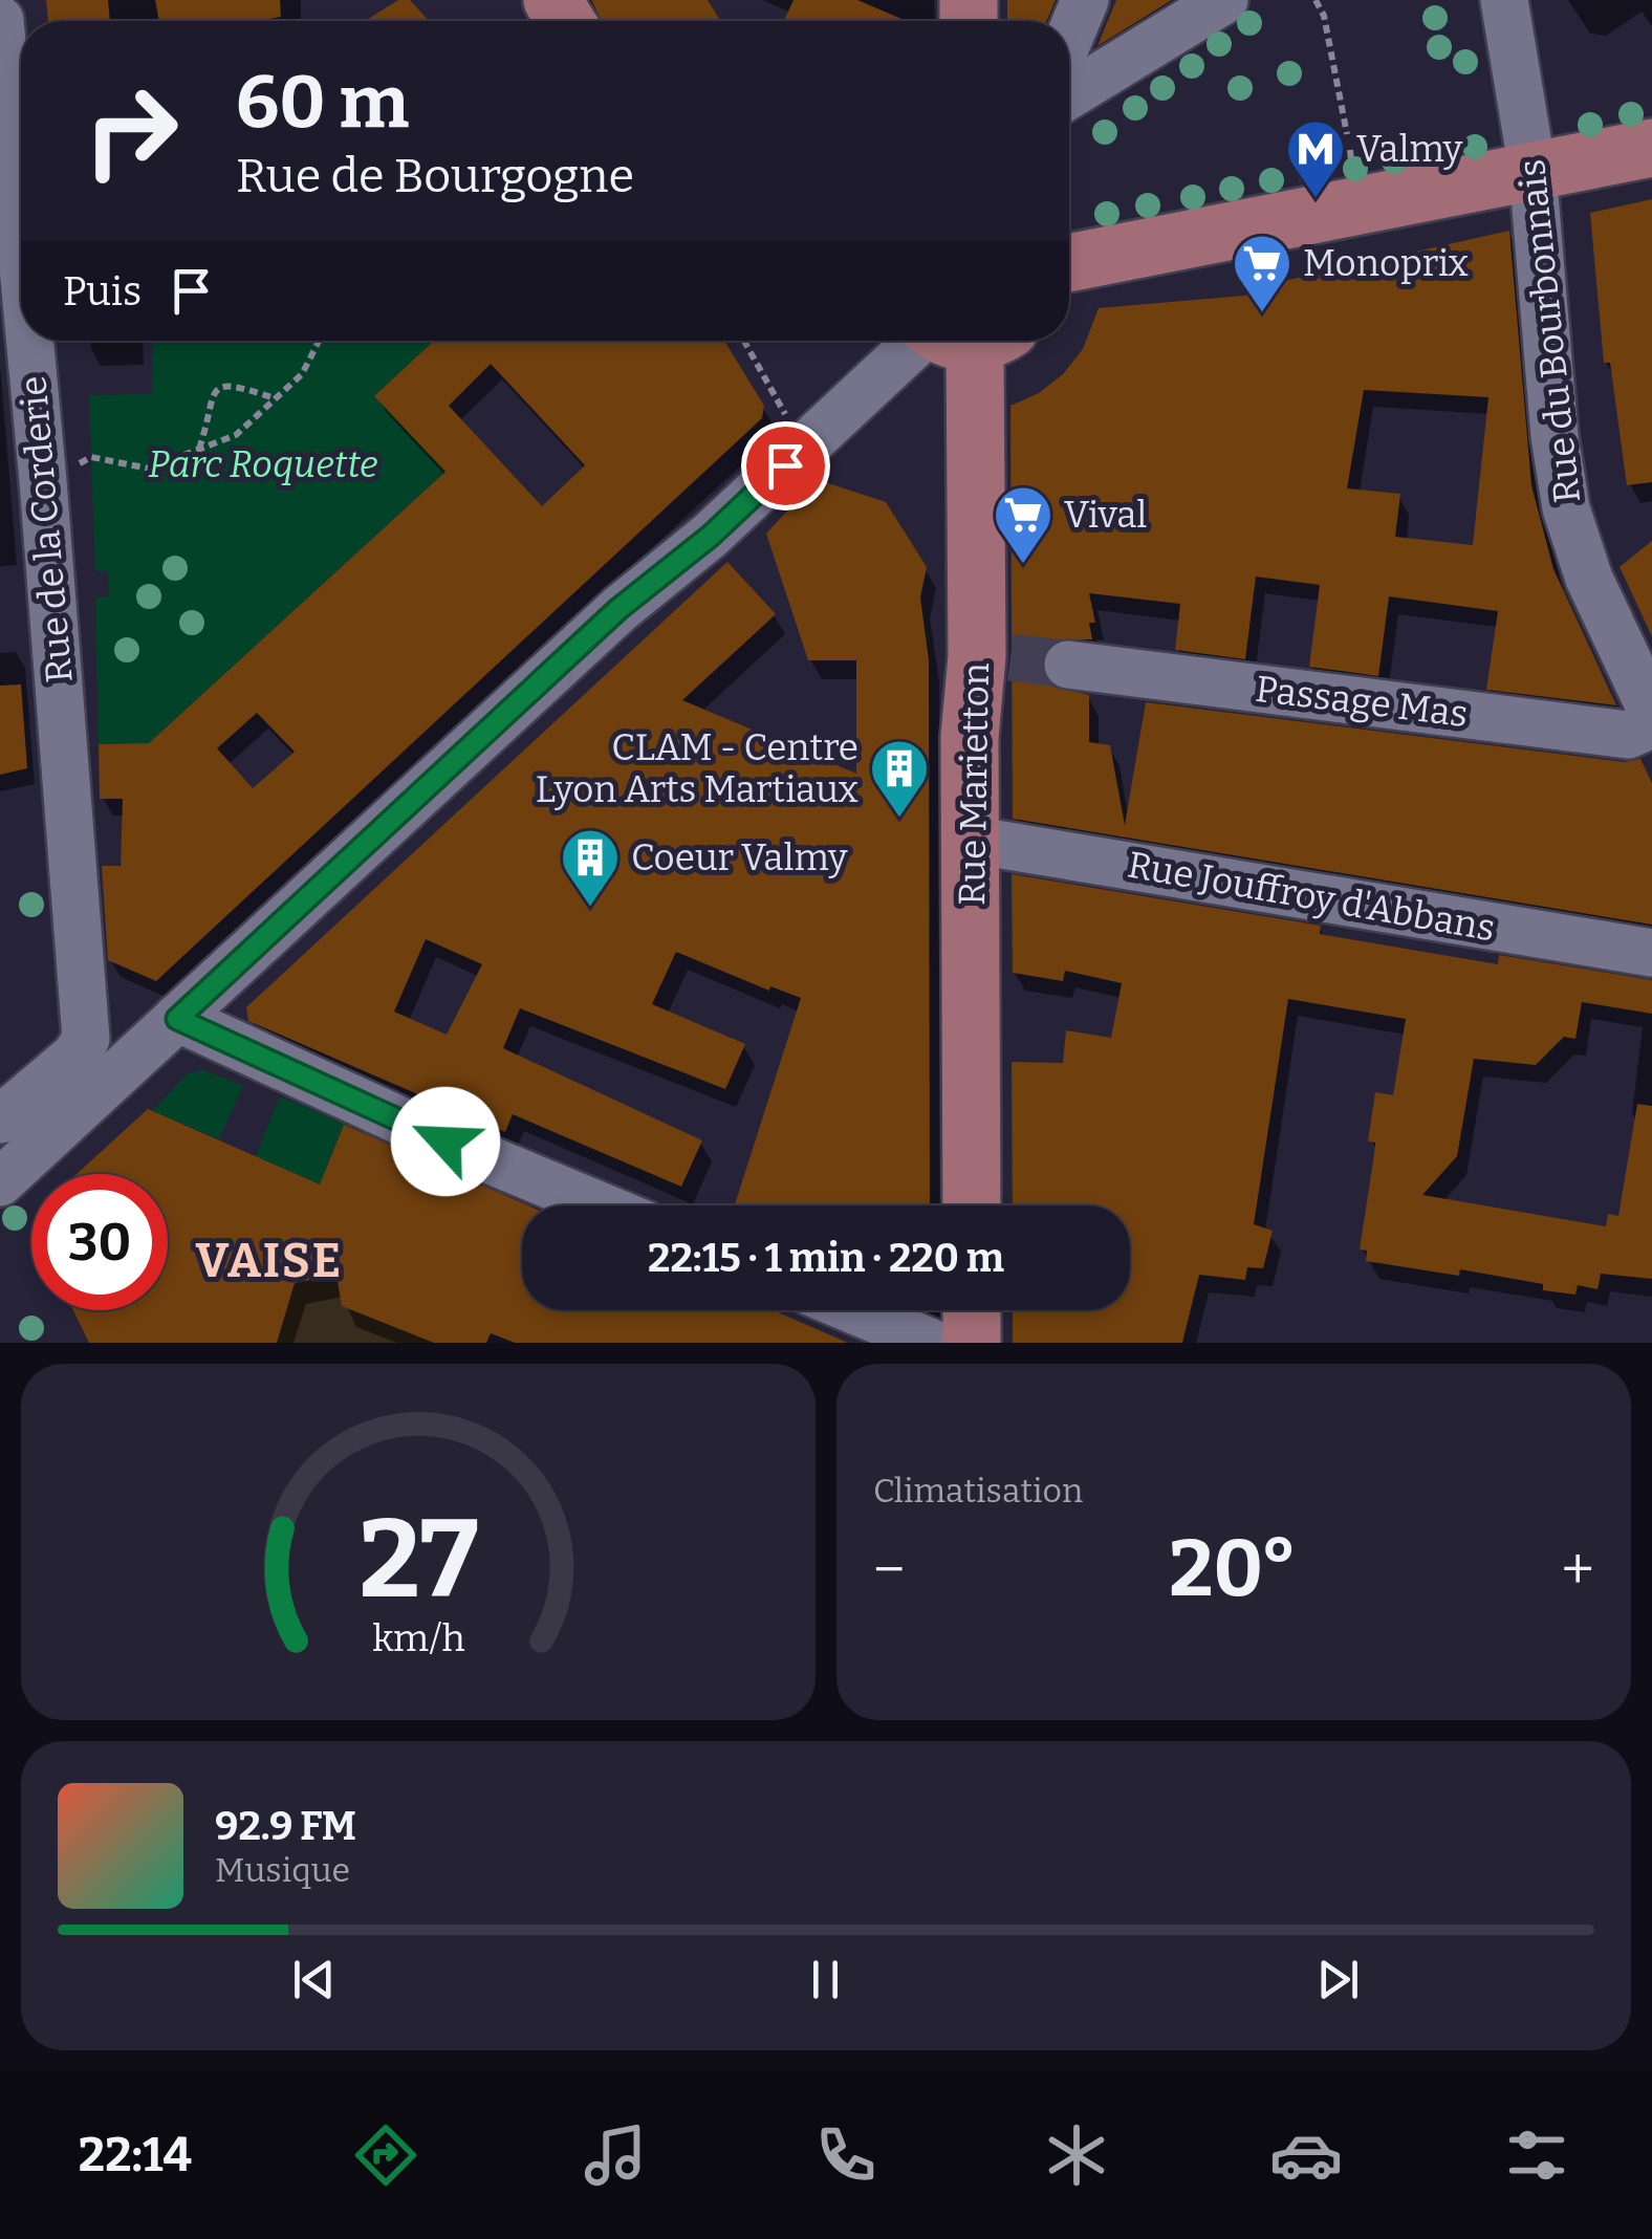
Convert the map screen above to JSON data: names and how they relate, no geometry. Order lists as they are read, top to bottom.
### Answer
{
  "streets": {
    "main road": ["Rue Marietton"],
    "street": [
      "Rue du Bourbonnais",
      "Rue de la Corderie",
      "Passage Mas",
      "Rue Jouffroy d'Abbans"
    ]
  },
  "crossings": [
    ["Rue Marietton", "Rue Jouffroy d'Abbans"]
  ],
  "districts": ["VAISE"],
  "parks": ["Parc Roquette"],
  "places": {
    "metro station": ["Valmy"],
    "supermarket": ["Monoprix", "Vival"],
    "building": ["CLAM - Centre Lyon Arts Martiaux", "Coeur Valmy"]
  },
  "page": {
    "turn": ["60 m", "Rue de Bourgogne"],
    "then": "Puis",
    "limit": "30",
    "trip": "22:15 · 1 min · 220 m",
    "tile": "Climatisation",
    "heat": ["−", "20°", "+"],
    "song": ["92.9 FM", "Musique"],
    "tabs": "22:14",
    "gauge": ["27", "km/h"]
  }
}
